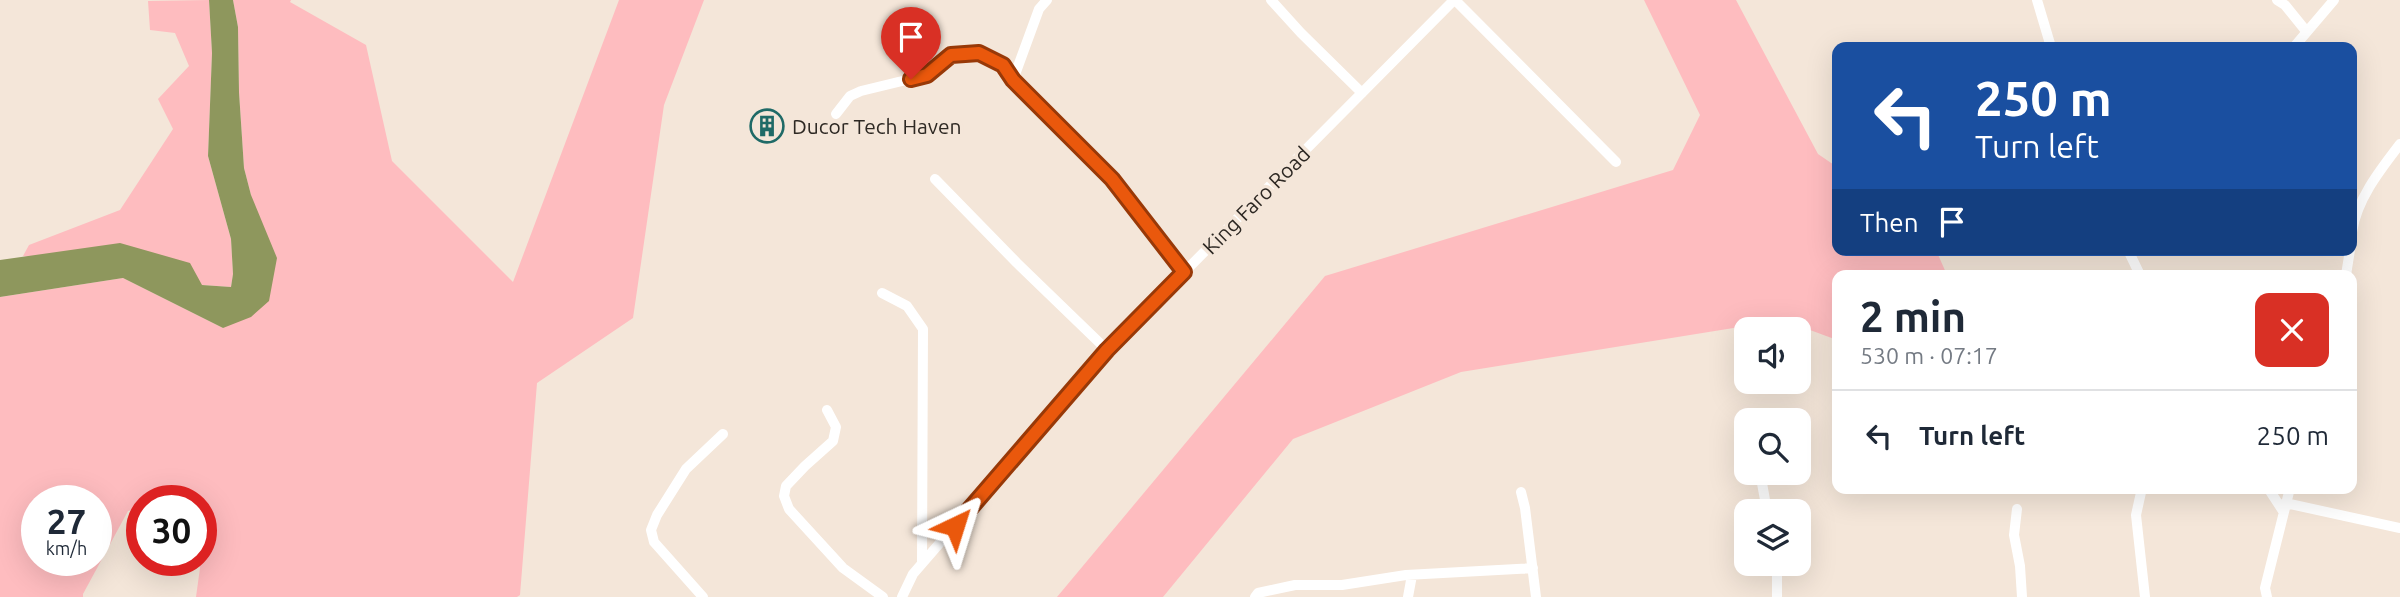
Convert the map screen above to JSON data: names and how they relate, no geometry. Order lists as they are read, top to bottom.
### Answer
{
  "streets": {
    "street": ["King Faro Road"]
  },
  "places": {
    "building": ["Ducor Tech Haven"]
  },
  "page": {
    "turn": ["250 m", "Turn left"],
    "then": "Then",
    "heading": ["2 min", "530 m · 07:17"],
    "list": [
      {
        "name": "Turn left",
        "value": "250 m"
      }
    ],
    "speed": "27 km/h",
    "limit": "30"
  }
}
